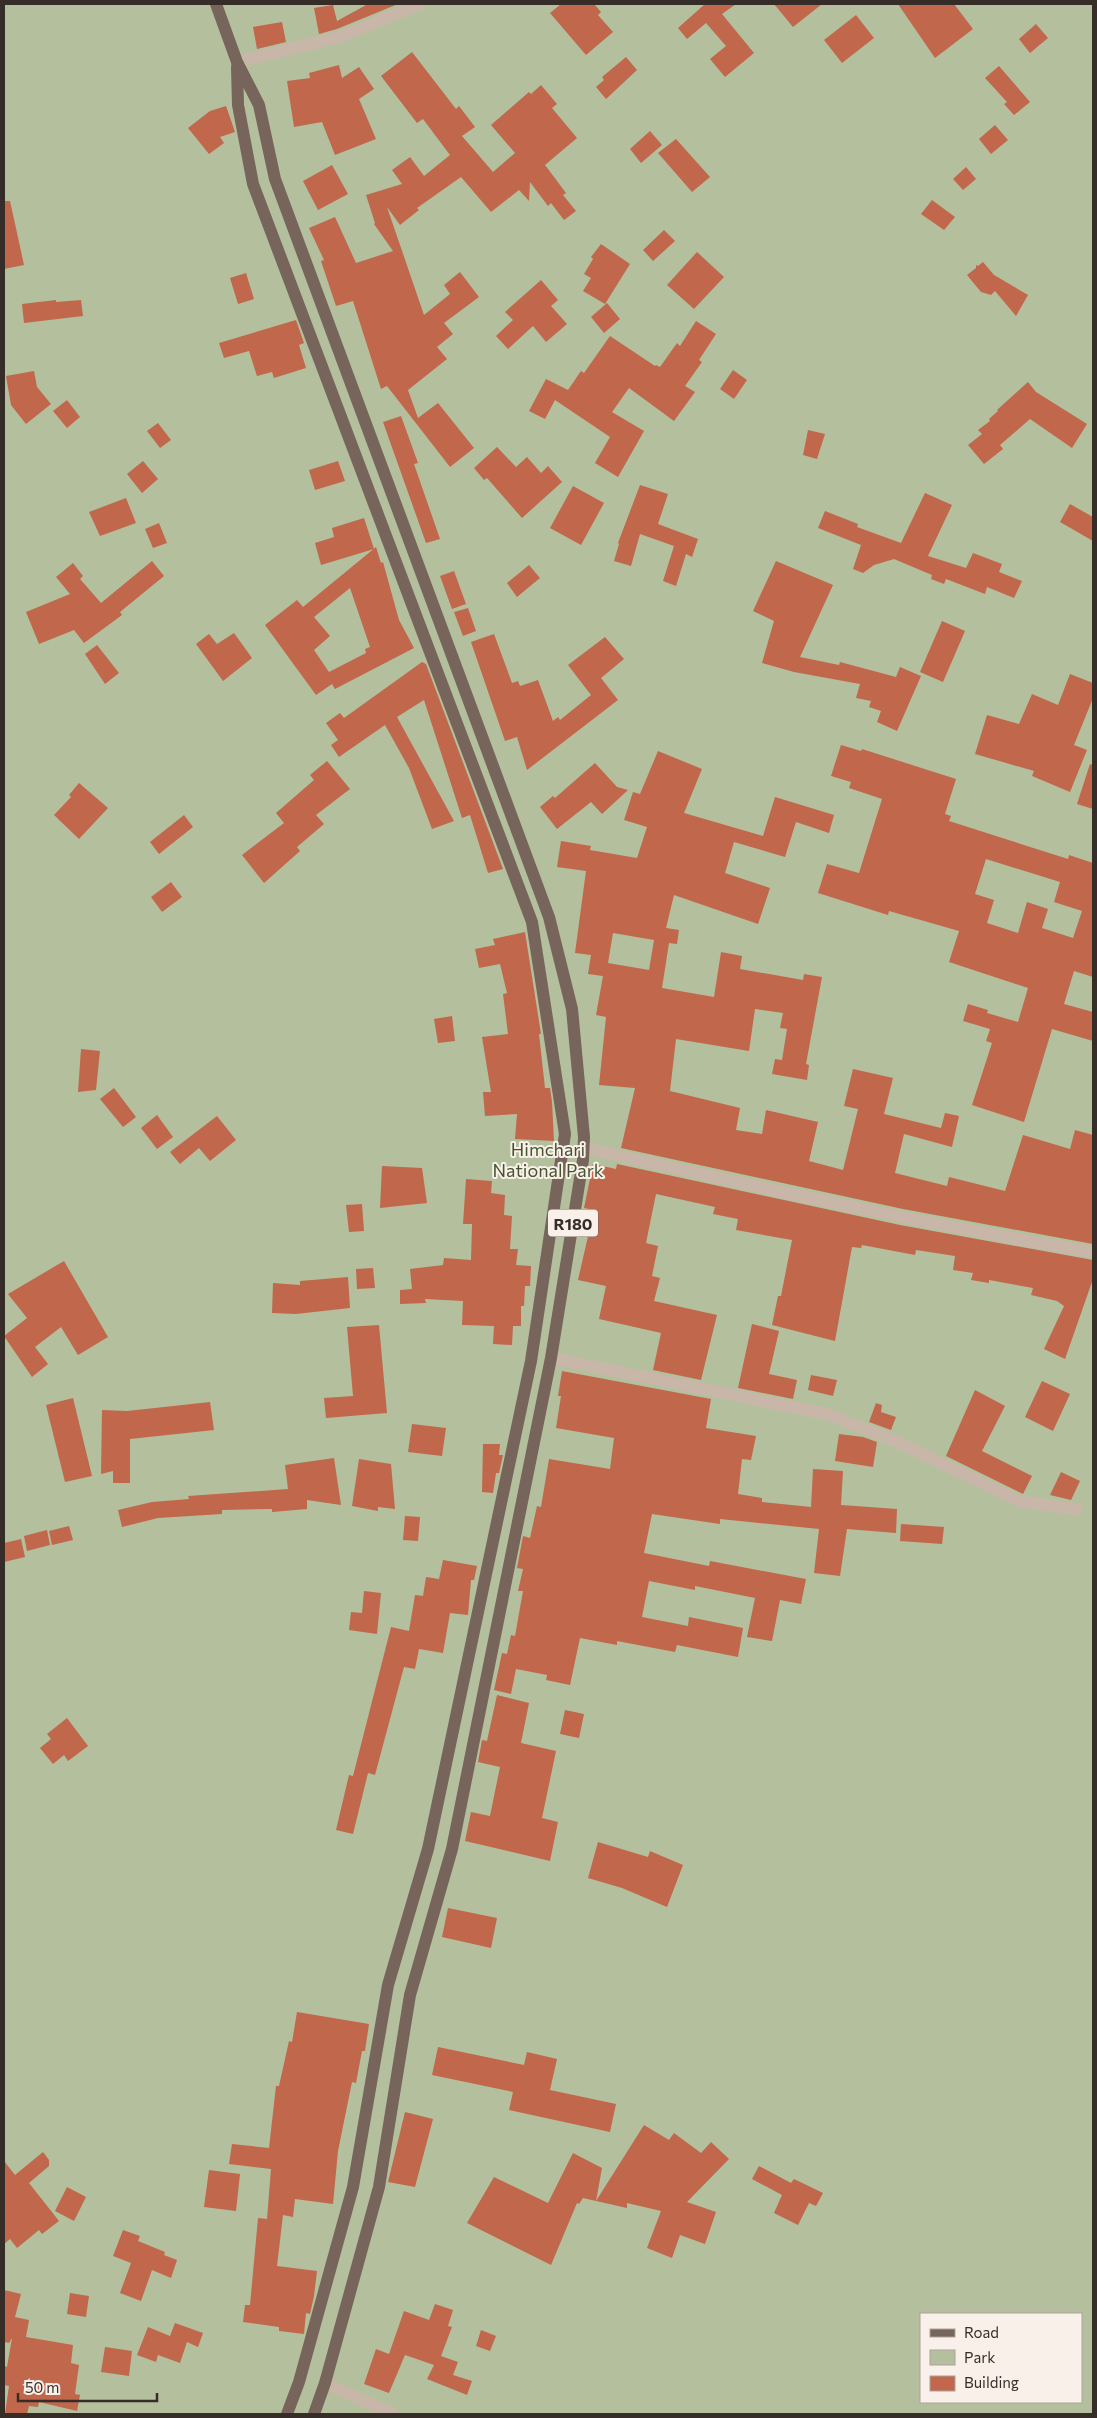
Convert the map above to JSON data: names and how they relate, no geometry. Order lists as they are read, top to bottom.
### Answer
{
  "streets": {
    "main road": ["R180"]
  },
  "parks": ["Himchari National Park"],
  "legend": ["Road", "Park", "Building"],
  "scale_bar": "50 m"
}
